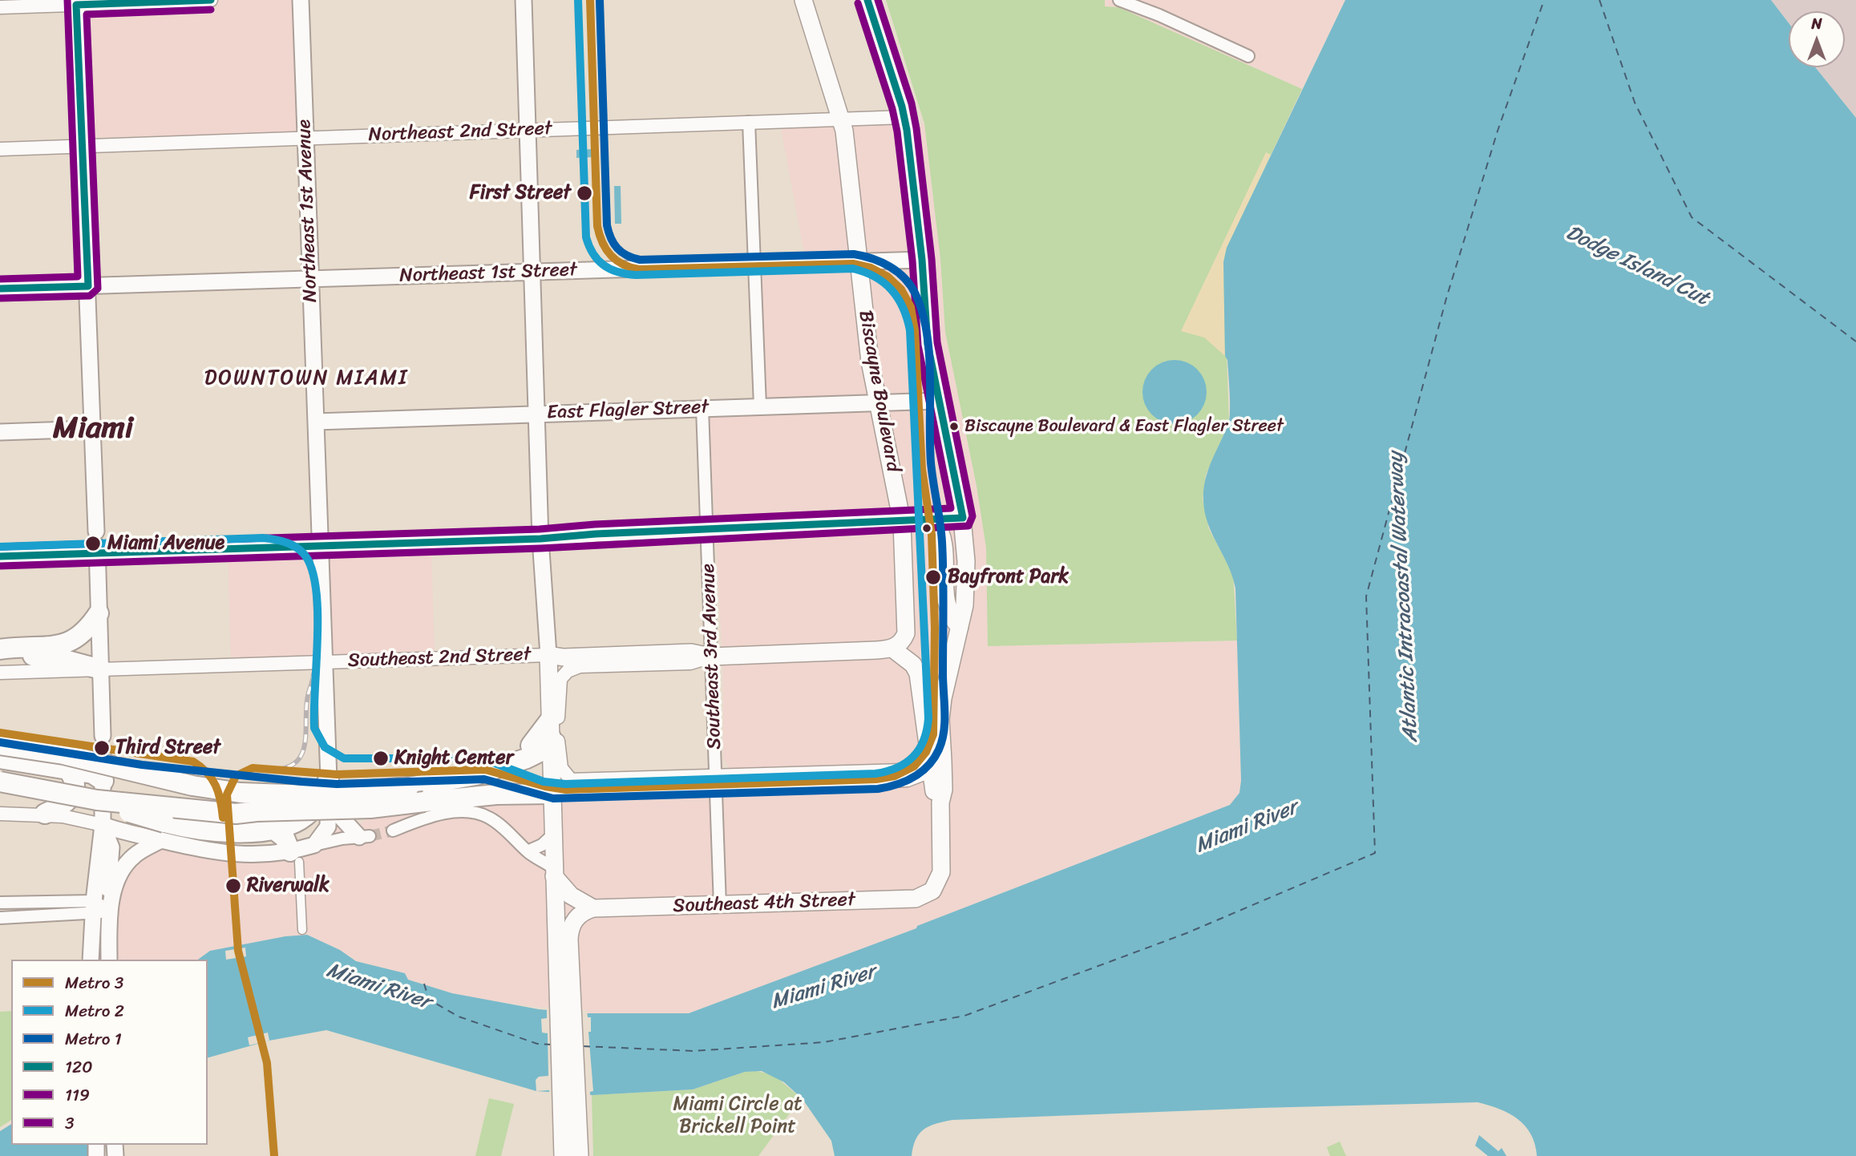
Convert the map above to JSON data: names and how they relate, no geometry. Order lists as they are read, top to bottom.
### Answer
{
  "streets": {
    "main road": [
      "Northeast 1st Avenue",
      "Northeast 1st Street",
      "Biscayne Boulevard",
      "East Flagler Street",
      "Southeast 2nd Street",
      "Southeast 4th Street"
    ],
    "street": ["Northeast 2nd Street", "Southeast 3rd Avenue"]
  },
  "crossings": [
    ["Northeast 2nd Street", "Northeast 1st Avenue"],
    ["Northeast 2nd Street", "Biscayne Boulevard"],
    ["Northeast 1st Avenue", "Northeast 1st Street"],
    ["Northeast 1st Avenue", "East Flagler Street"],
    ["Northeast 1st Avenue", "Southeast 2nd Street"],
    ["Northeast 1st Street", "Biscayne Boulevard"],
    ["Biscayne Boulevard", "East Flagler Street"],
    ["Biscayne Boulevard", "Southeast 2nd Street"],
    ["East Flagler Street", "Southeast 3rd Avenue"],
    ["Southeast 3rd Avenue", "Southeast 2nd Street"],
    ["Southeast 3rd Avenue", "Southeast 4th Street"]
  ],
  "districts": ["DOWNTOWN MIAMI", "Miami"],
  "water": ["Dodge Island Cut", "Atlantic Intracoastal Waterway", "Miami River"],
  "parks": ["Miami Circle at Brickell Point"],
  "places": [
    "First Street",
    "Biscayne Boulevard & East Flagler Street",
    "Miami Avenue",
    "Bayfront Park",
    "Third Street",
    "Knight Center",
    "Riverwalk"
  ],
  "lines": [
    "metro line 3",
    "metro line 2",
    "metro line 1",
    "transit line 120",
    "transit line 119",
    "transit line 3"
  ],
  "legend": [
    "Metro 3",
    "Metro 2",
    "Metro 1",
    "120",
    "119",
    "3"
  ],
  "north": "top"
}
